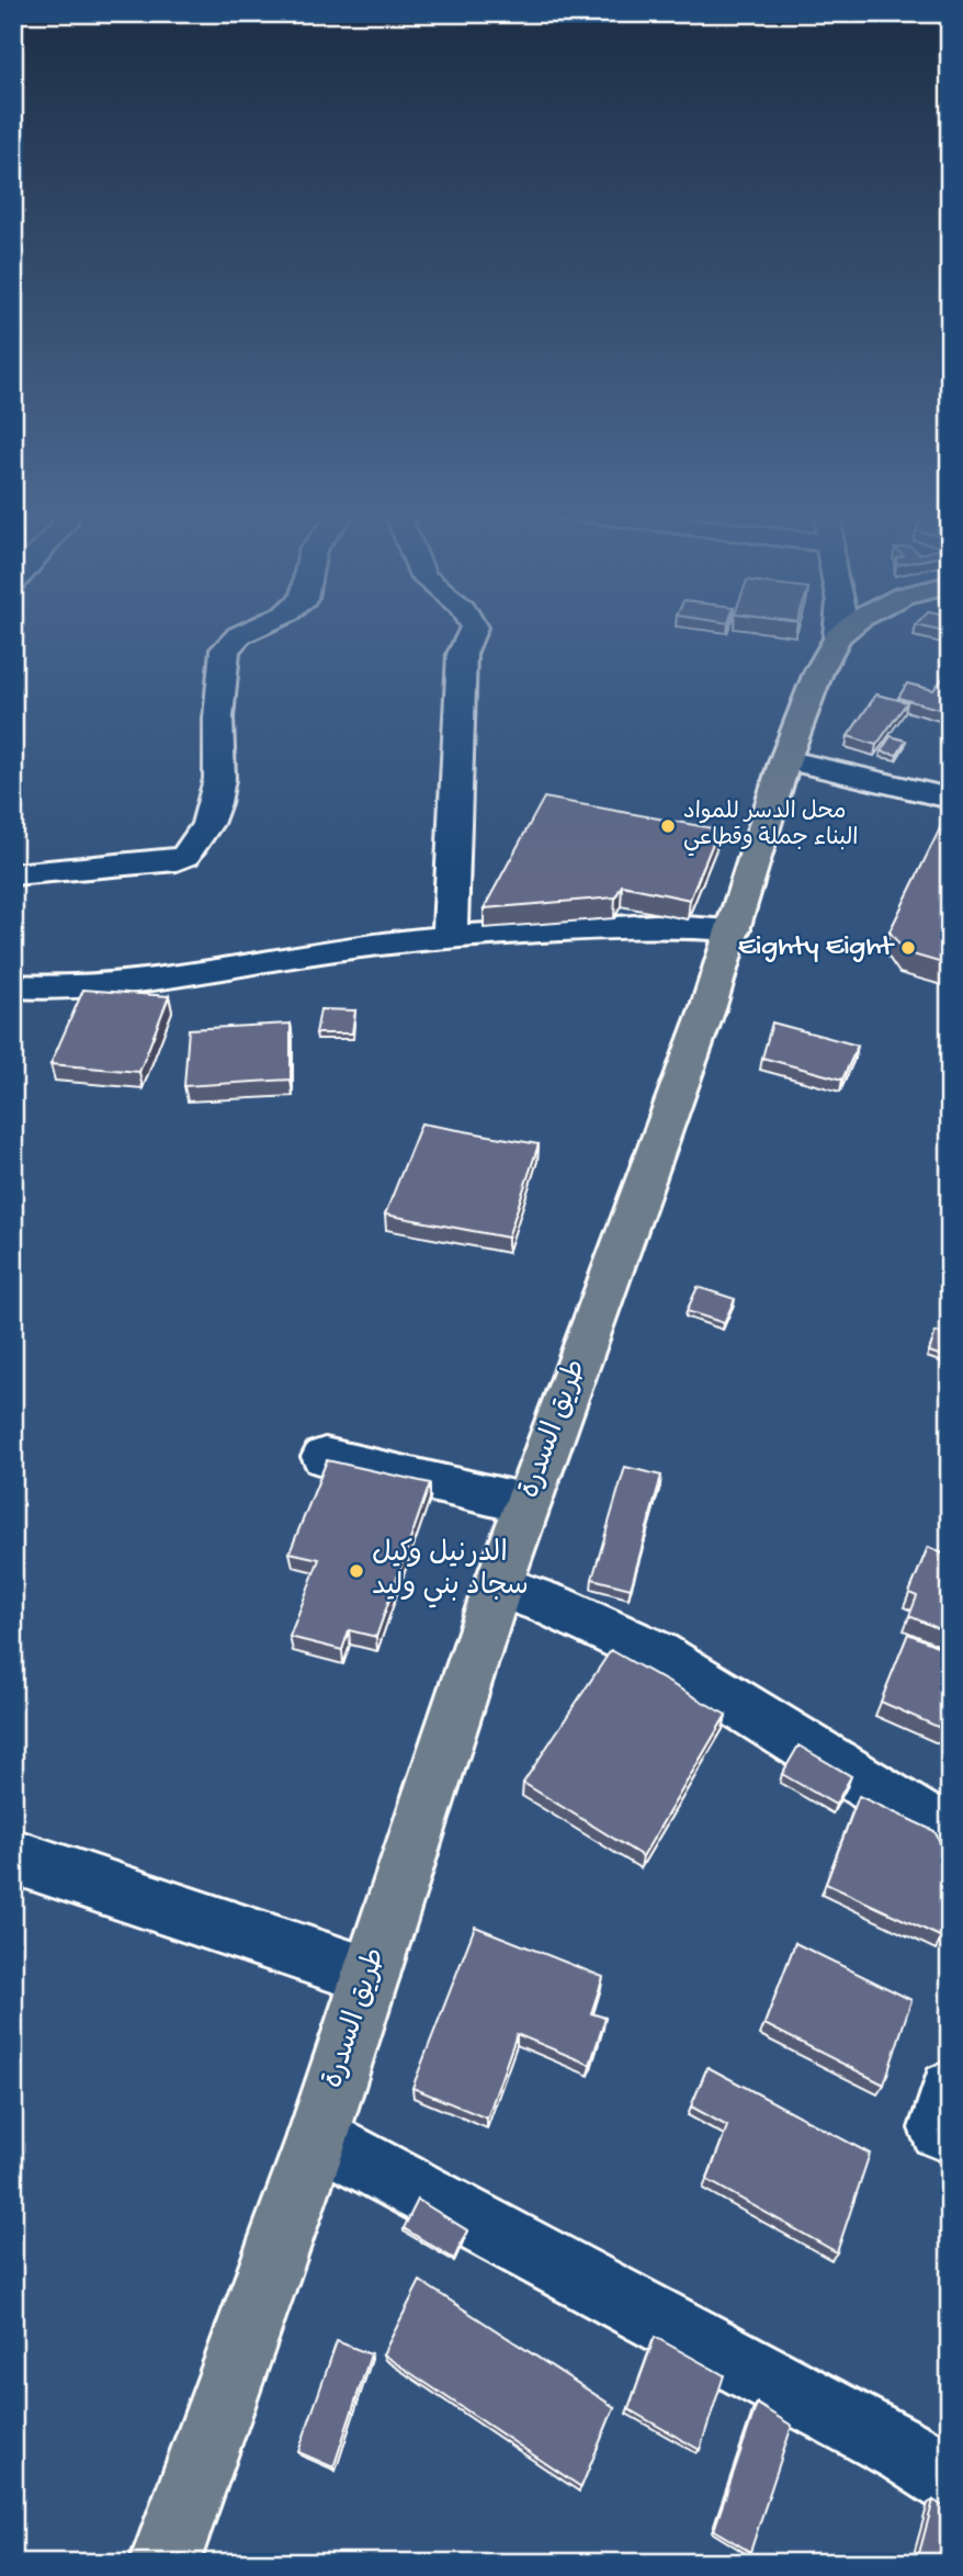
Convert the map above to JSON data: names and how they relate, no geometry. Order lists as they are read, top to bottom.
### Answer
{
  "streets": {
    "main road": ["طريق السدرة"]
  },
  "places": ["محل الدسر للمواد البناء جملة وقطاعي", "Eighty Eight", "الدرنيل وكيل سجاد بني وليد"]
}
